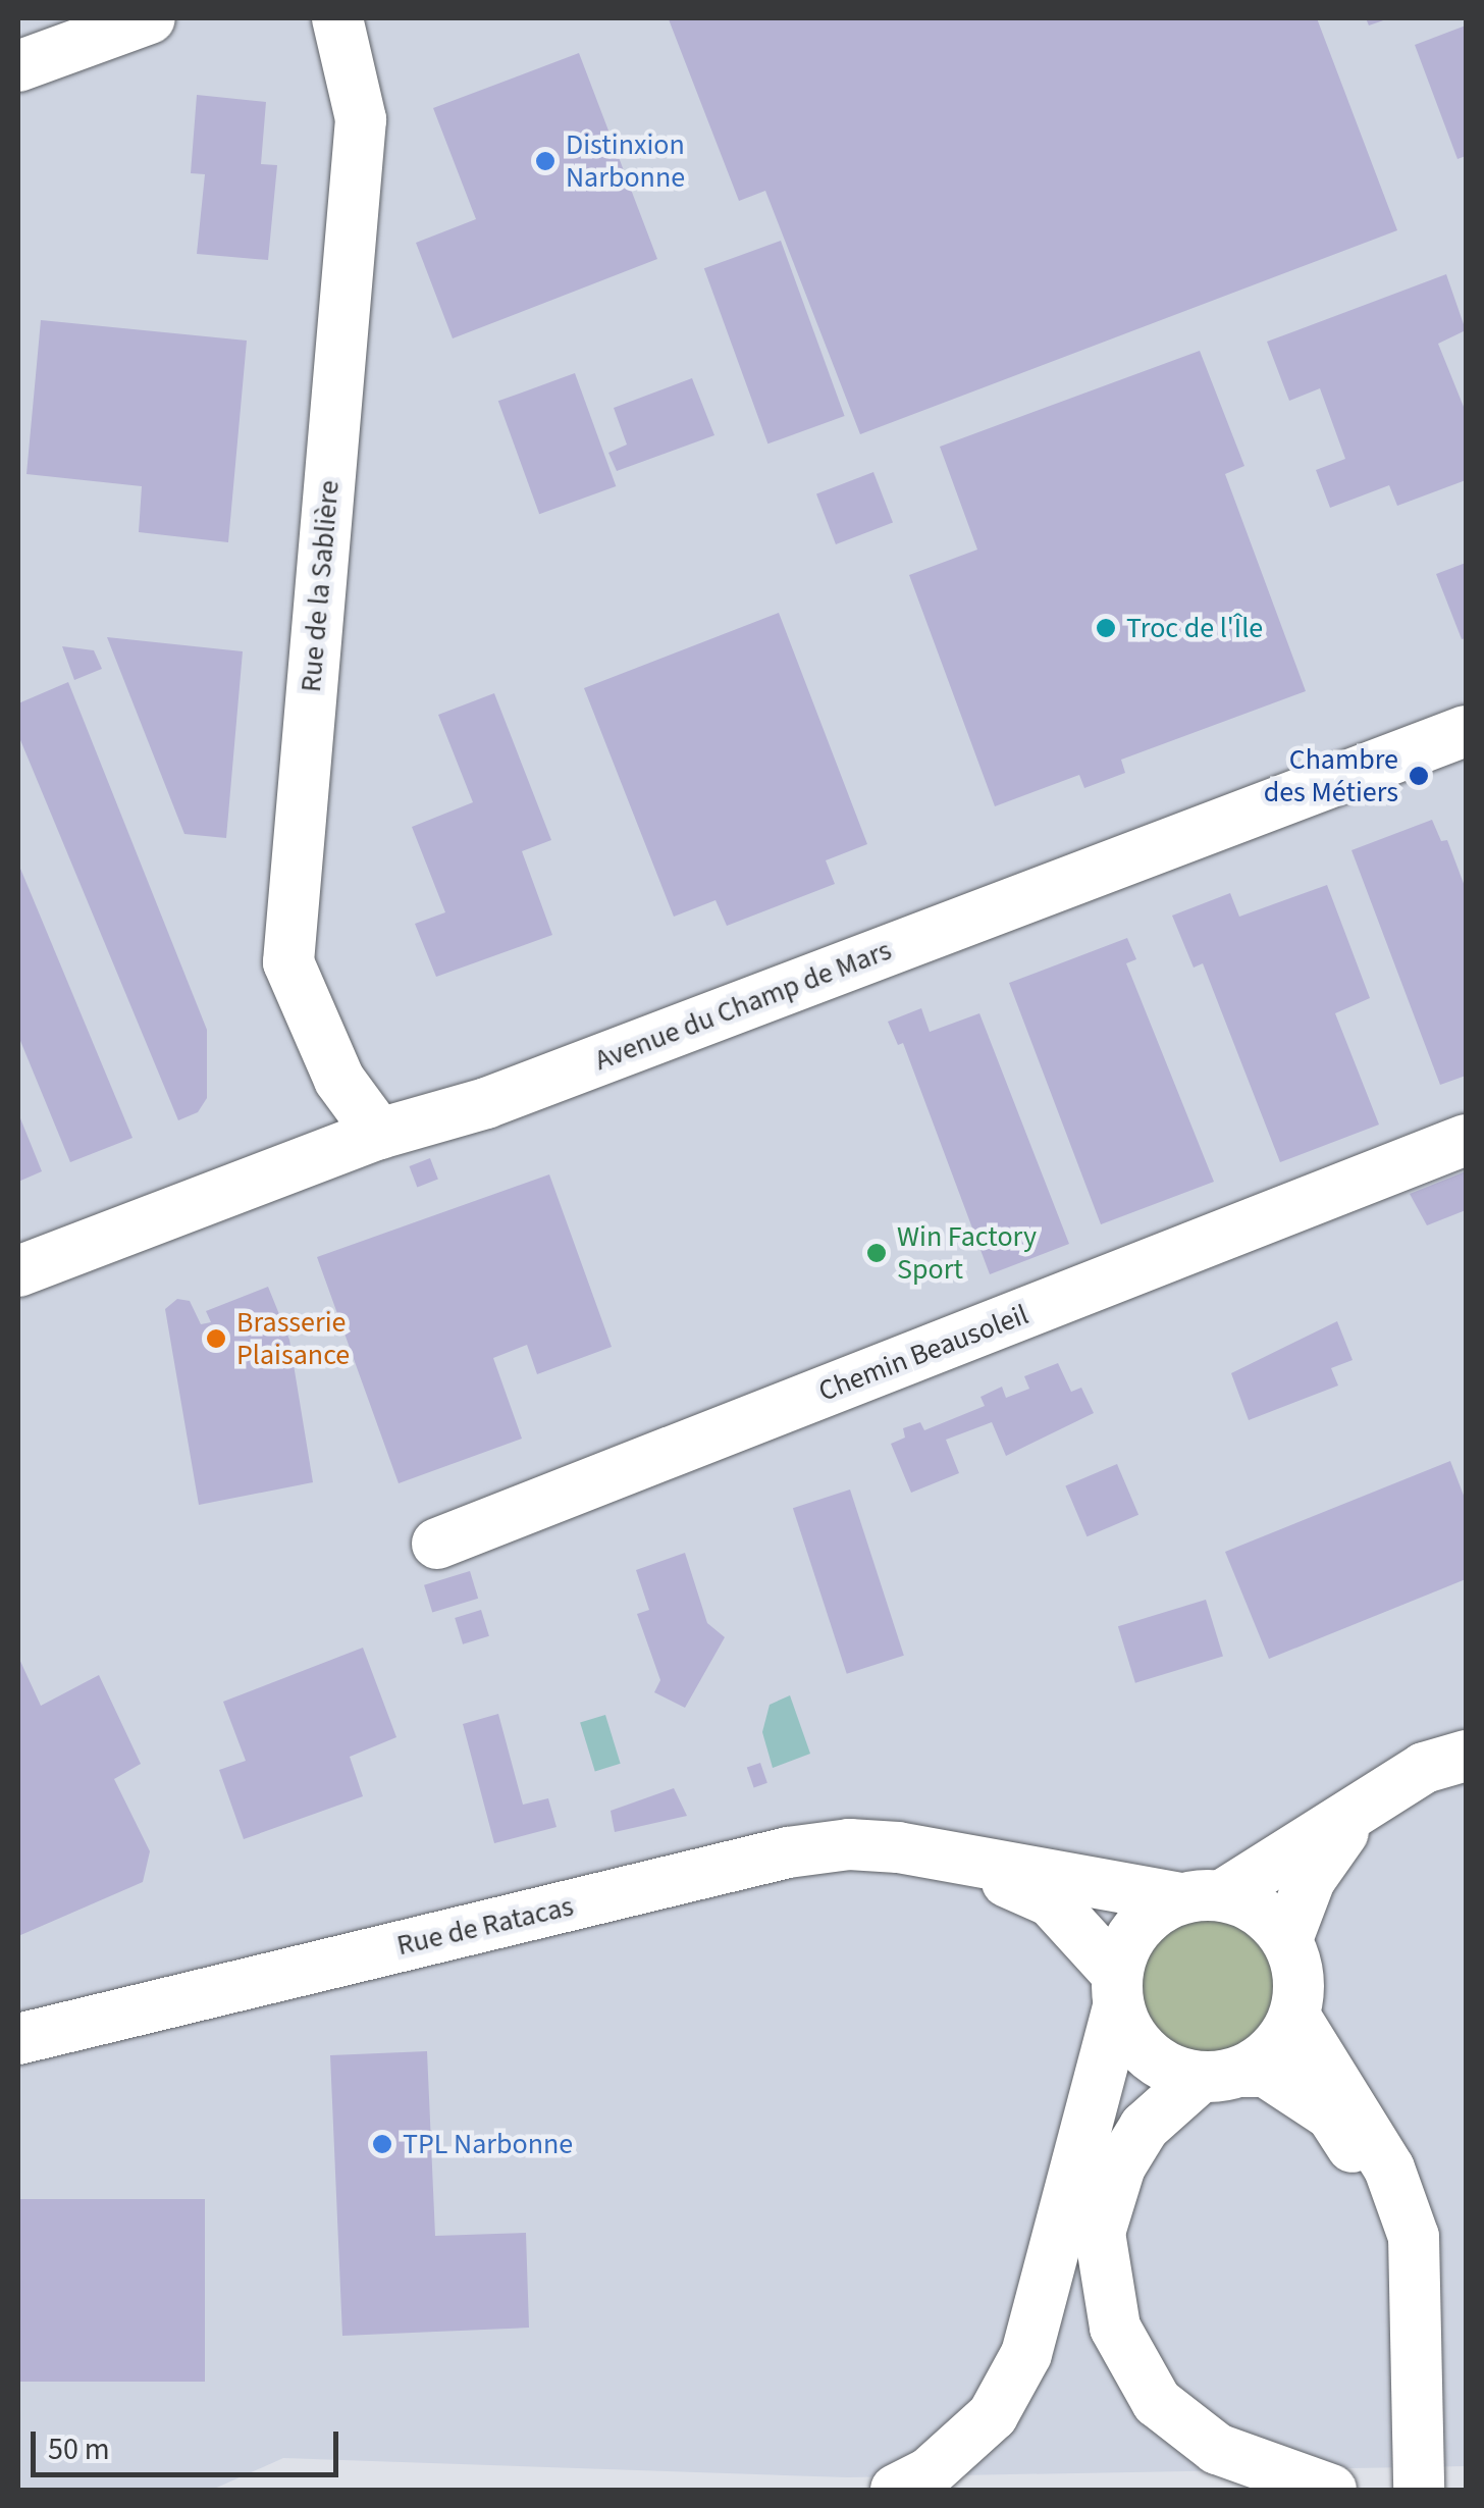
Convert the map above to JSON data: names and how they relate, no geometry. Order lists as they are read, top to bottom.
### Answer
{
  "streets": {
    "street": [
      "Rue de la Sablière",
      "Avenue du Champ de Mars",
      "Chemin Beausoleil",
      "Rue de Ratacas"
    ]
  },
  "crossings": [
    ["Rue de la Sablière", "Avenue du Champ de Mars"]
  ],
  "places": [
    "Distinxion Narbonne",
    "Troc de l'Île",
    "Chambre des Métiers",
    "Win Factory Sport",
    "Brasserie Plaisance",
    "TPL Narbonne"
  ],
  "scale_bar": "50 m"
}
